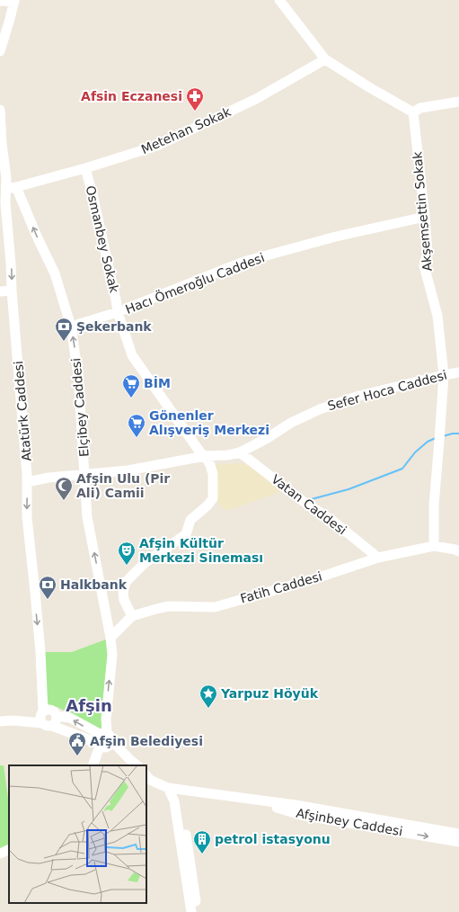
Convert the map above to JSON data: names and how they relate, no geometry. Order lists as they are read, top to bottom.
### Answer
{
  "streets": {
    "street": [
      "Metehan Sokak",
      "Akşemsettin Sokak",
      "Osmanbey Sokak",
      "Hacı Ömeroğlu Caddesi",
      "Sefer Hoca Caddesi",
      "Elçibey Caddesi",
      "Atatürk Caddesi",
      "Vatan Caddesi",
      "Fatih Caddesi",
      "Afşinbey Caddesi"
    ]
  },
  "crossings": [
    ["Metehan Sokak", "Osmanbey Sokak"],
    ["Metehan Sokak", "Elçibey Caddesi"],
    ["Akşemsettin Sokak", "Hacı Ömeroğlu Caddesi"],
    ["Akşemsettin Sokak", "Sefer Hoca Caddesi"],
    ["Akşemsettin Sokak", "Fatih Caddesi"],
    ["Osmanbey Sokak", "Hacı Ömeroğlu Caddesi"],
    ["Osmanbey Sokak", "Sefer Hoca Caddesi"],
    ["Osmanbey Sokak", "Fatih Caddesi"],
    ["Hacı Ömeroğlu Caddesi", "Elçibey Caddesi"],
    ["Sefer Hoca Caddesi", "Elçibey Caddesi"],
    ["Sefer Hoca Caddesi", "Atatürk Caddesi"],
    ["Sefer Hoca Caddesi", "Vatan Caddesi"],
    ["Elçibey Caddesi", "Fatih Caddesi"],
    ["Vatan Caddesi", "Fatih Caddesi"]
  ],
  "one_way": ["Elçibey Caddesi", "Atatürk Caddesi"],
  "districts": ["Afşin"],
  "places": {
    "pharmacy": ["Afsin Eczanesi"],
    "bank": ["Şekerbank", "Halkbank"],
    "supermarket": ["BİM", "Gönenler Alışveriş Merkezi"],
    "mosque": ["Afşin Ulu (Pir Ali) Camii"],
    "theatre": ["Afşin Kültür Merkezi Sineması"],
    "place": ["Yarpuz Höyük"],
    "public building": ["Afşin Belediyesi"],
    "building": ["petrol istasyonu"]
  }
}
